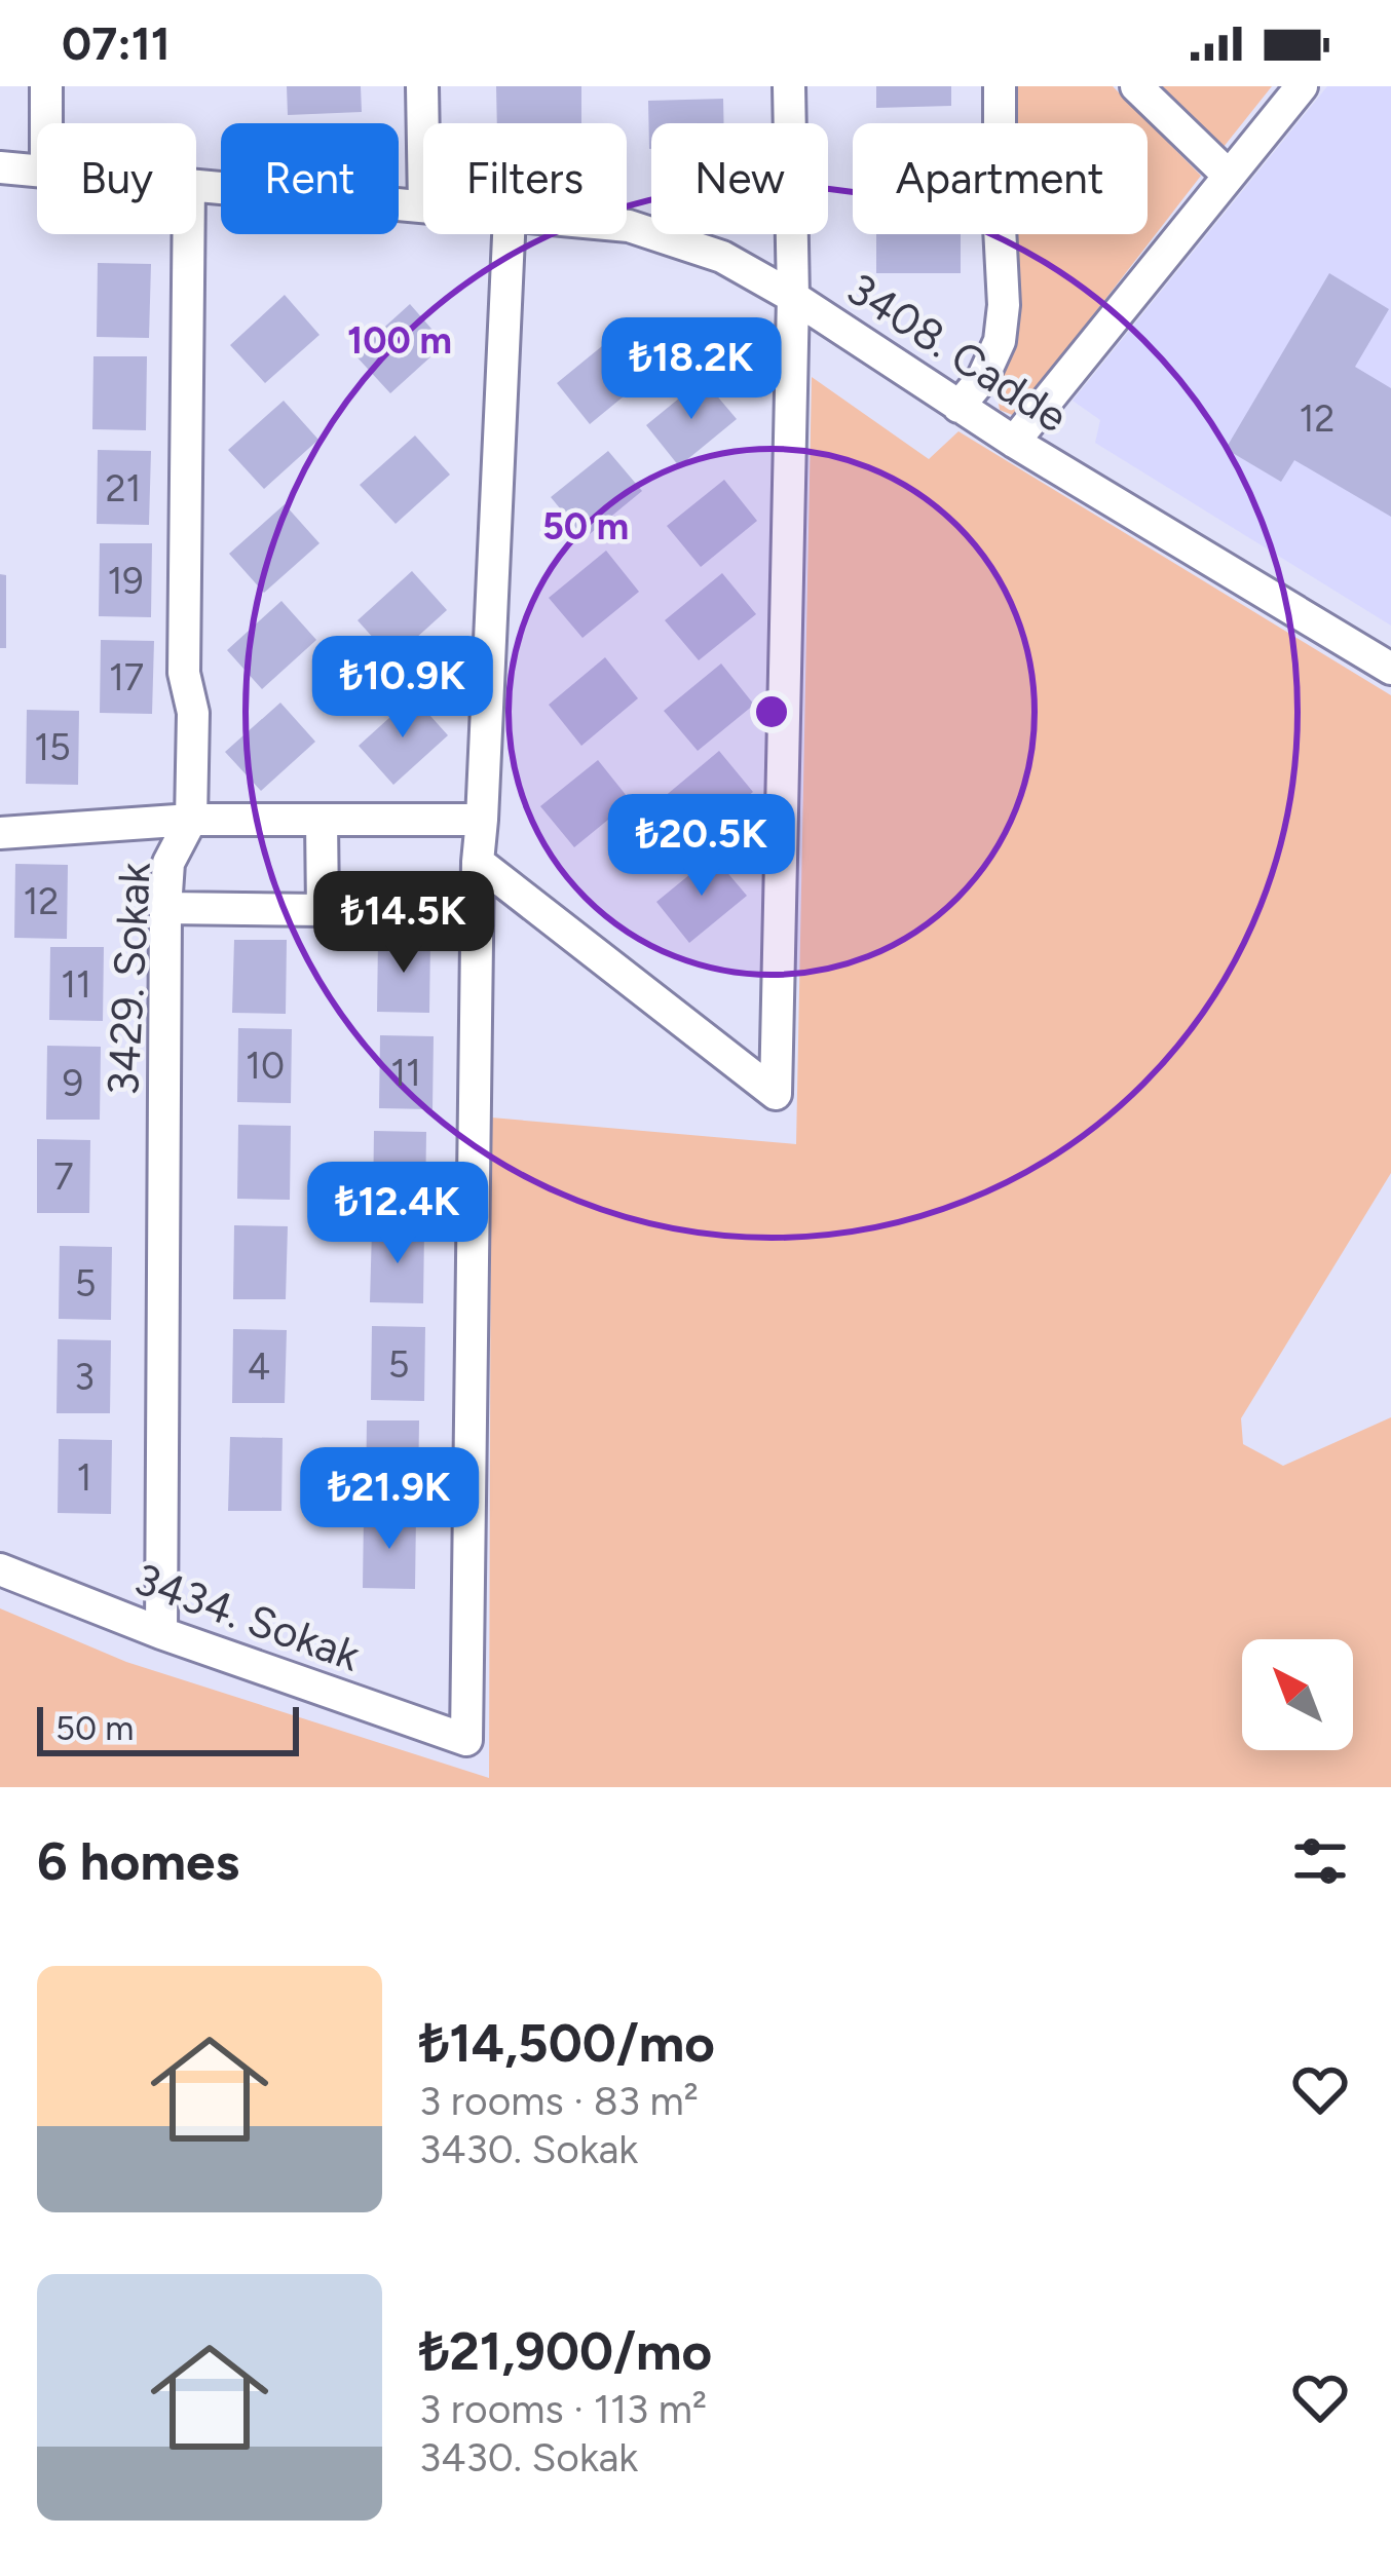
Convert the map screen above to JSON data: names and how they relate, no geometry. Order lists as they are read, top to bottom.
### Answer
{
  "streets": {
    "street": ["3408. Cadde", "3429. Sokak", "3434. Sokak"]
  },
  "crossings": [
    ["3429. Sokak", "3434. Sokak"]
  ],
  "house_numbers": [
    "12",
    "21",
    "19",
    "17",
    "15",
    "12",
    "11",
    "10",
    "11",
    "9",
    "7",
    "5",
    "5",
    "4",
    "3",
    "1"
  ],
  "scale_bar": "50 m",
  "north": "top left",
  "page": {
    "status": "07:11",
    "chip": [
      "Buy",
      "Rent",
      "Filters",
      "New",
      "Apartment"
    ],
    "price": [
      "₺18.2K",
      "₺10.9K",
      "₺20.5K",
      "₺14.5K",
      "₺12.4K",
      "₺21.9K"
    ],
    "scale": "50 m",
    "heading": "6 homes",
    "list": [
      {
        "name": "₺14,500/mo",
        "note": "3 rooms · 83 m² · 3430. Sokak"
      },
      {
        "name": "₺21,900/mo",
        "note": "3 rooms · 113 m² · 3430. Sokak"
      }
    ]
  },
  "rings": ["100 m", "50 m"]
}
